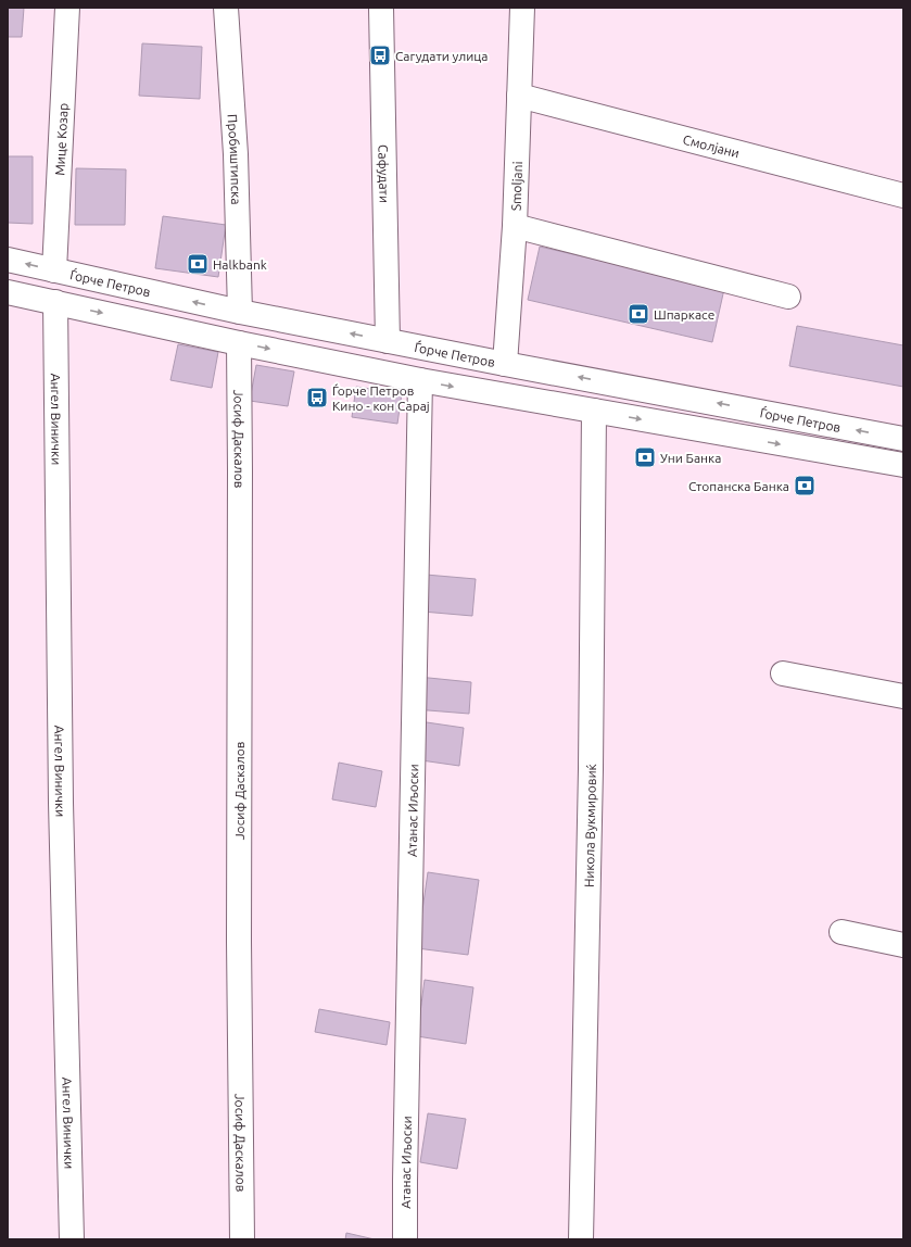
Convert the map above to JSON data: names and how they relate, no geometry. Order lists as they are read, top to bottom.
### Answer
{
  "streets": {
    "street": [
      "Мице Козар",
      "Смолјани",
      "Пробиштипска",
      "Сафудати",
      "Smoljani",
      "Ѓорче Петров",
      "Ангел Винички",
      "Јосиф Даскалов",
      "Aтанас Иљоски",
      "Никола Вукмировиќ"
    ]
  },
  "crossings": [
    ["Мице Козар", "Ѓорче Петров"],
    ["Смолјани", "Smoljani"],
    ["Пробиштипска", "Ѓорче Петров"],
    ["Сафудати", "Ѓорче Петров"],
    ["Smoljani", "Ѓорче Петров"],
    ["Ѓорче Петров", "Ангел Винички"],
    ["Ѓорче Петров", "Јосиф Даскалов"],
    ["Ѓорче Петров", "Aтанас Иљоски"],
    ["Ѓорче Петров", "Никола Вукмировиќ"]
  ],
  "places": {
    "bus stop": ["Сагудати улица", "Ѓорче Петров Кино - кон Сарај"],
    "bank": [
      "Halkbank",
      "Шпаркасе",
      "Уни Банка",
      "Стопанска Банка"
    ]
  }
}
